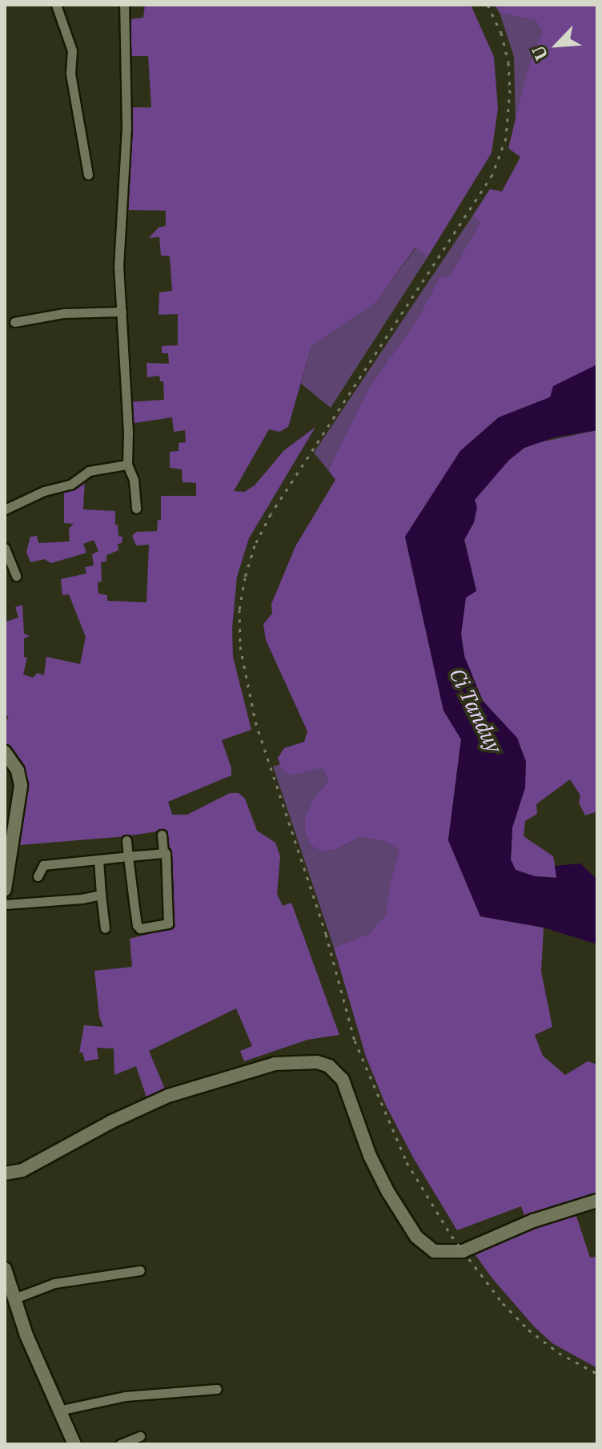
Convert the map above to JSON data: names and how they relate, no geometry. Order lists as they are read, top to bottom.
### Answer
{
  "water": ["Ci Tanduy"],
  "north": "bottom left"
}
